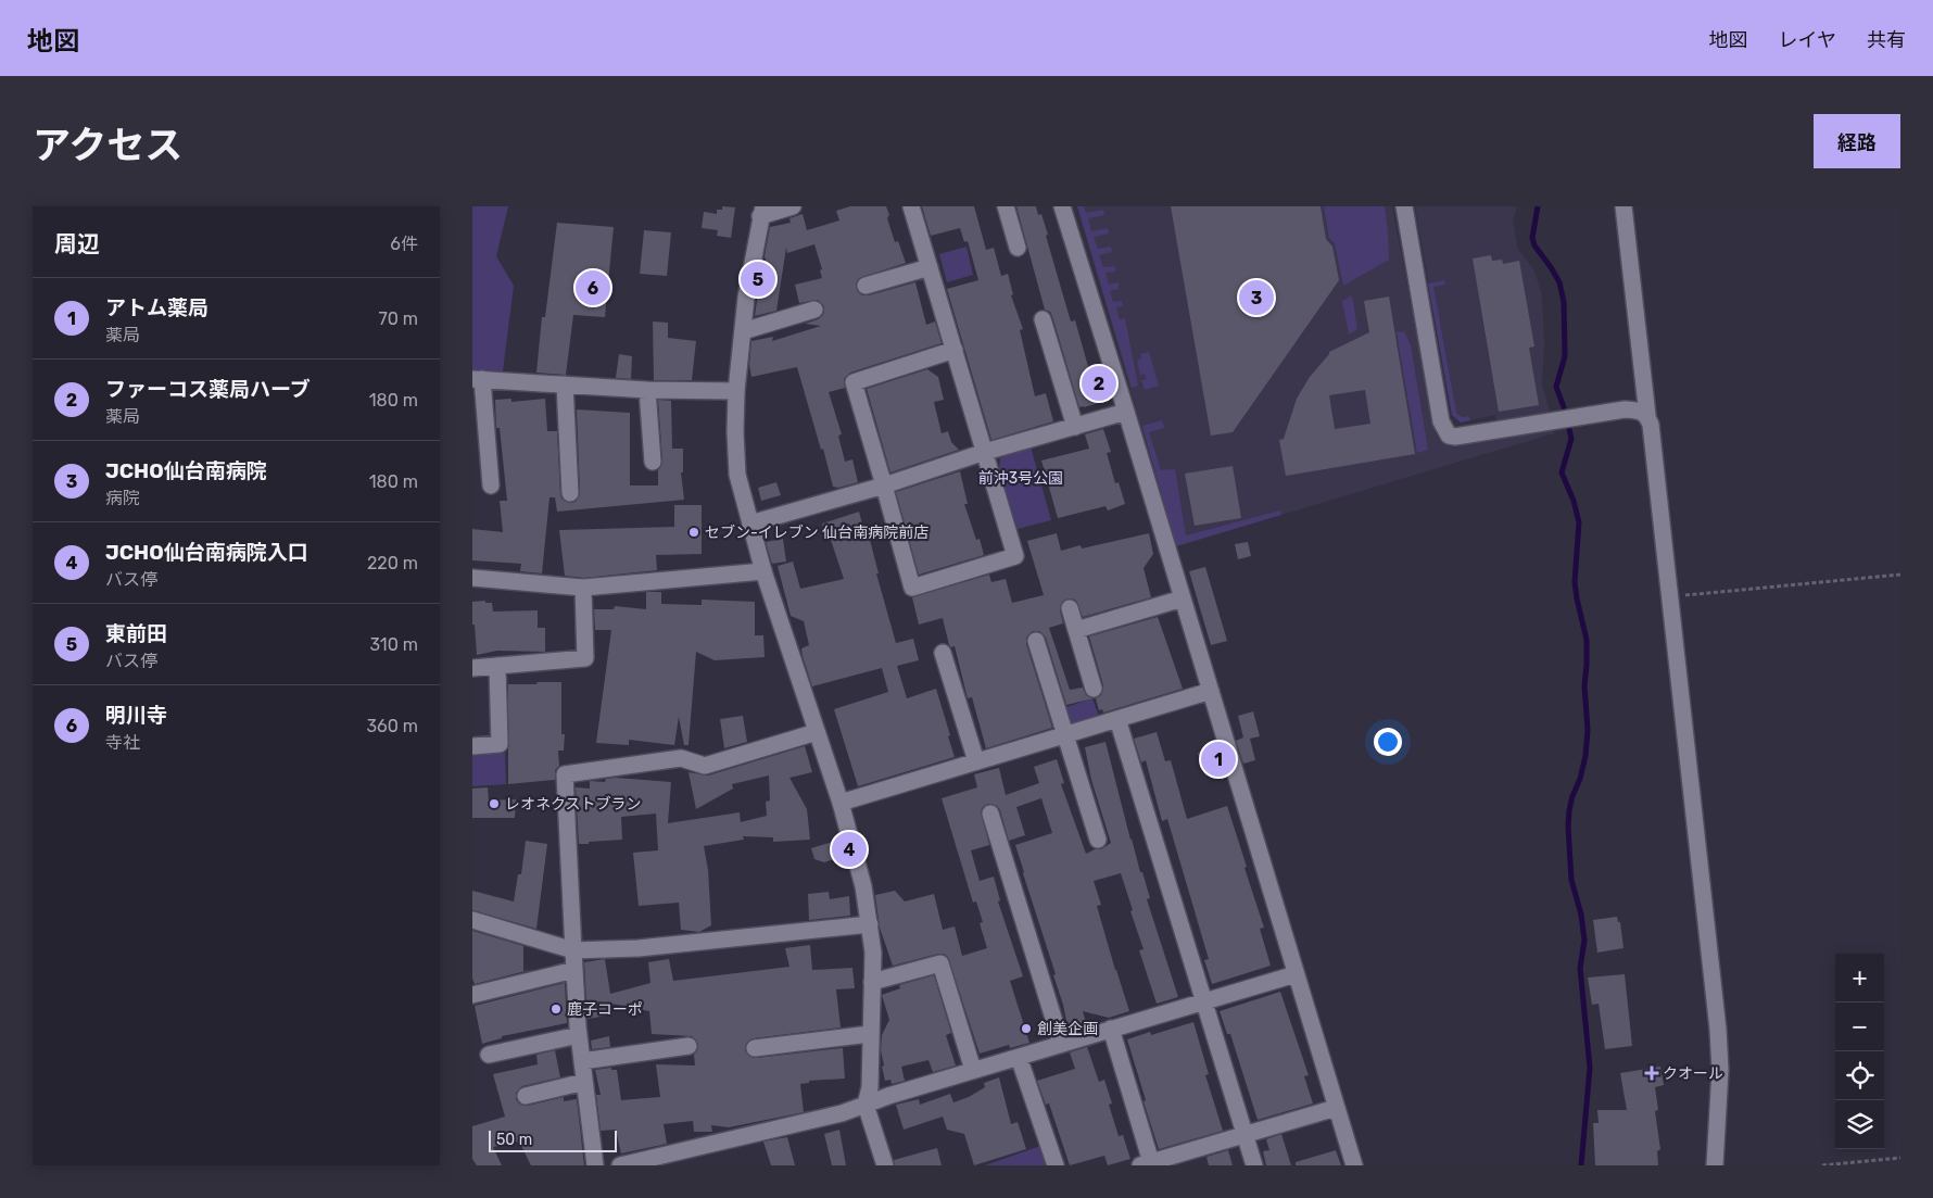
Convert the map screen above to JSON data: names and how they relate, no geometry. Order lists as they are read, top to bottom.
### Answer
{
  "parks": ["前沖3号公園"],
  "places": {
    "other": [
      "セブン-イレブン 仙台南病院前店",
      "レオネクストブラン",
      "鹿子コーポ",
      "創美企画"
    ],
    "health": ["クオール"]
  },
  "scale_bar": "50 m",
  "page": {
    "header": "地図",
    "nav": ["地図", "レイヤ", "共有"],
    "title": "アクセス",
    "buttons": "経路",
    "heading": ["周辺", "6件"],
    "pins": [
      "5",
      "6",
      "3",
      "2",
      "1",
      "4"
    ],
    "list": [
      {
        "mark": "1",
        "name": "アトム薬局",
        "note": "薬局",
        "value": "70 m"
      },
      {
        "mark": "2",
        "name": "ファーコス薬局ハーブ",
        "note": "薬局",
        "value": "180 m"
      },
      {
        "mark": "3",
        "name": "JCHO仙台南病院",
        "note": "病院",
        "value": "180 m"
      },
      {
        "mark": "4",
        "name": "JCHO仙台南病院入口",
        "note": "バス停",
        "value": "220 m"
      },
      {
        "mark": "5",
        "name": "東前田",
        "note": "バス停",
        "value": "310 m"
      },
      {
        "mark": "6",
        "name": "明川寺",
        "note": "寺社",
        "value": "360 m"
      }
    ],
    "map_buttons": ["+", "−"],
    "scale": "50 m"
  }
}
